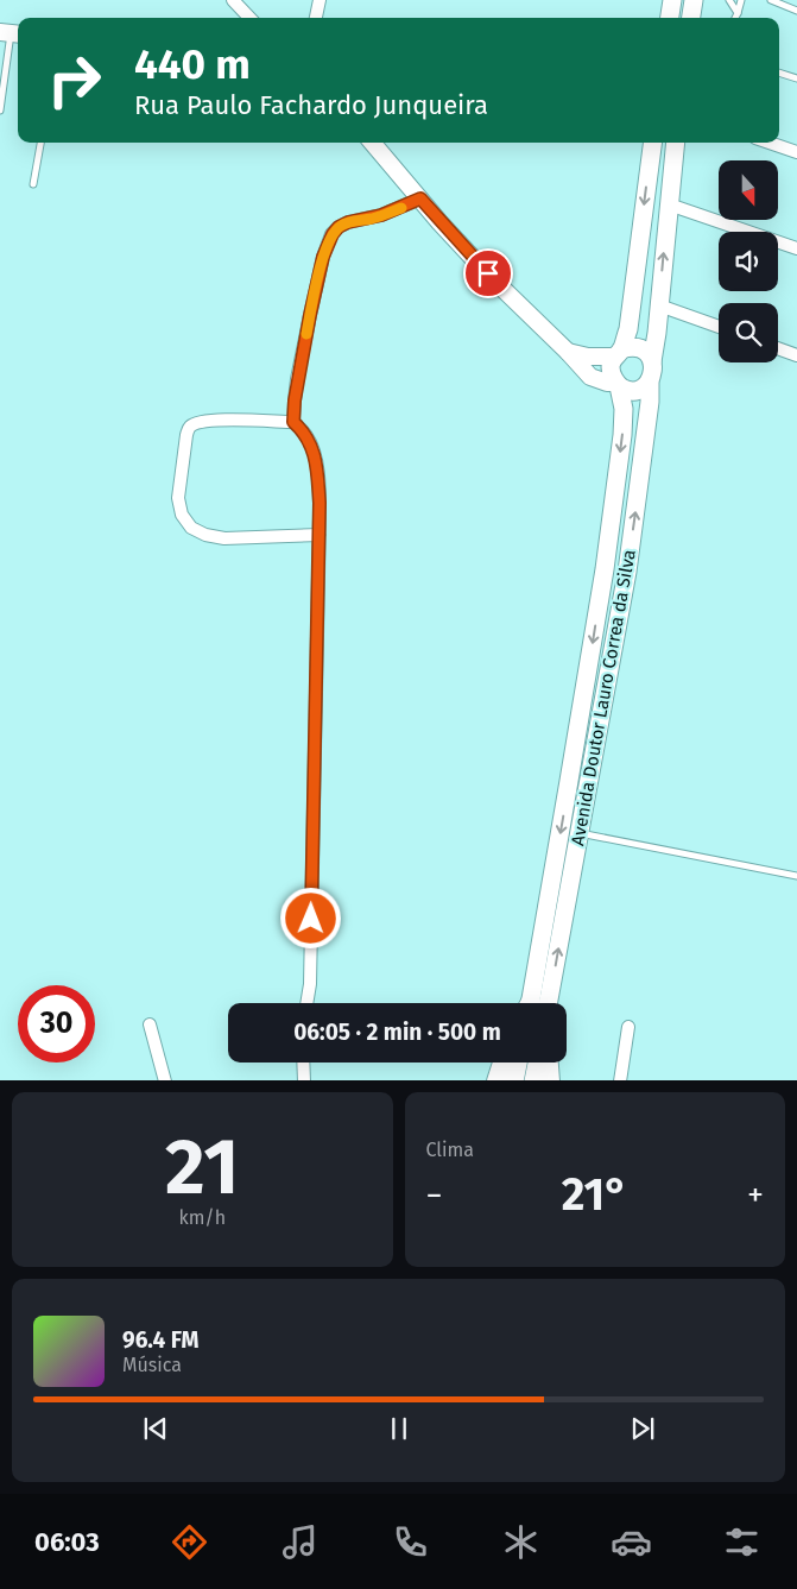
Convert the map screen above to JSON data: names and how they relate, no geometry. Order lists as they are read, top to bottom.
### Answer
{
  "streets": {
    "main road": ["Avenida Doutor Lauro Correa da Silva"]
  },
  "north": "bottom",
  "page": {
    "turn": ["440 m", "Rua Paulo Fachardo Junqueira"],
    "limit": "30",
    "trip": "06:05 · 2 min · 500 m",
    "tile": [
      ["21", "km/h"],
      "Clima"
    ],
    "heat": ["−", "21°", "+"],
    "song": ["96.4 FM", "Música"],
    "tabs": "06:03"
  }
}
